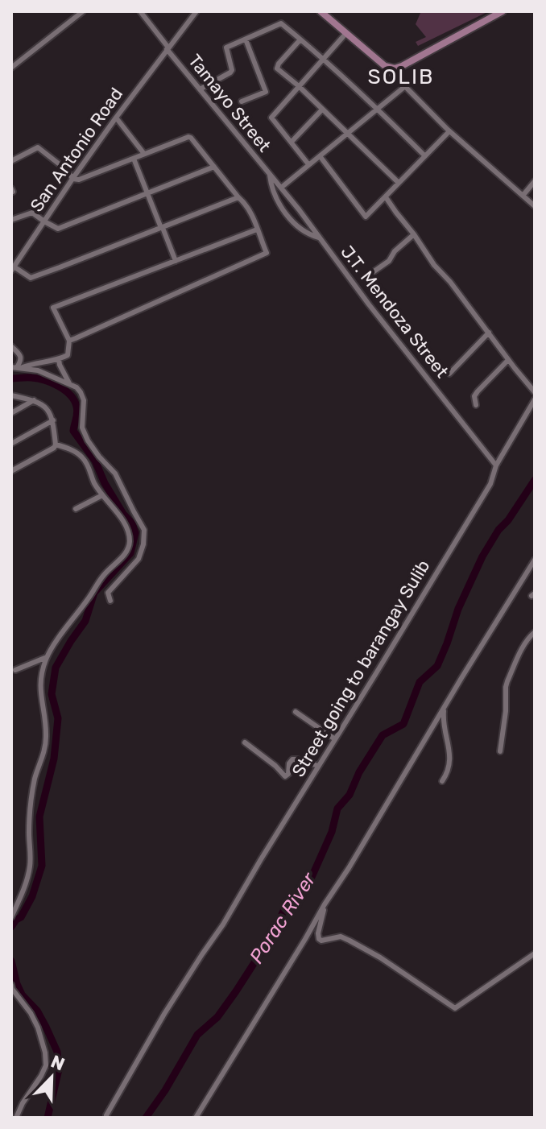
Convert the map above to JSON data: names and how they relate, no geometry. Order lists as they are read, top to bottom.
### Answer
{
  "streets": {
    "street": [
      "Tamayo Street",
      "San Antonio Road",
      "J.T. Mendoza Street",
      "Street going to barangay Sulib"
    ]
  },
  "crossings": [
    ["Tamayo Street", "San Antonio Road"],
    ["Tamayo Street", "J.T. Mendoza Street"],
    ["J.T. Mendoza Street", "Street going to barangay Sulib"]
  ],
  "districts": ["SOLIB"],
  "water": ["Porac River"],
  "north": "top right"
}
